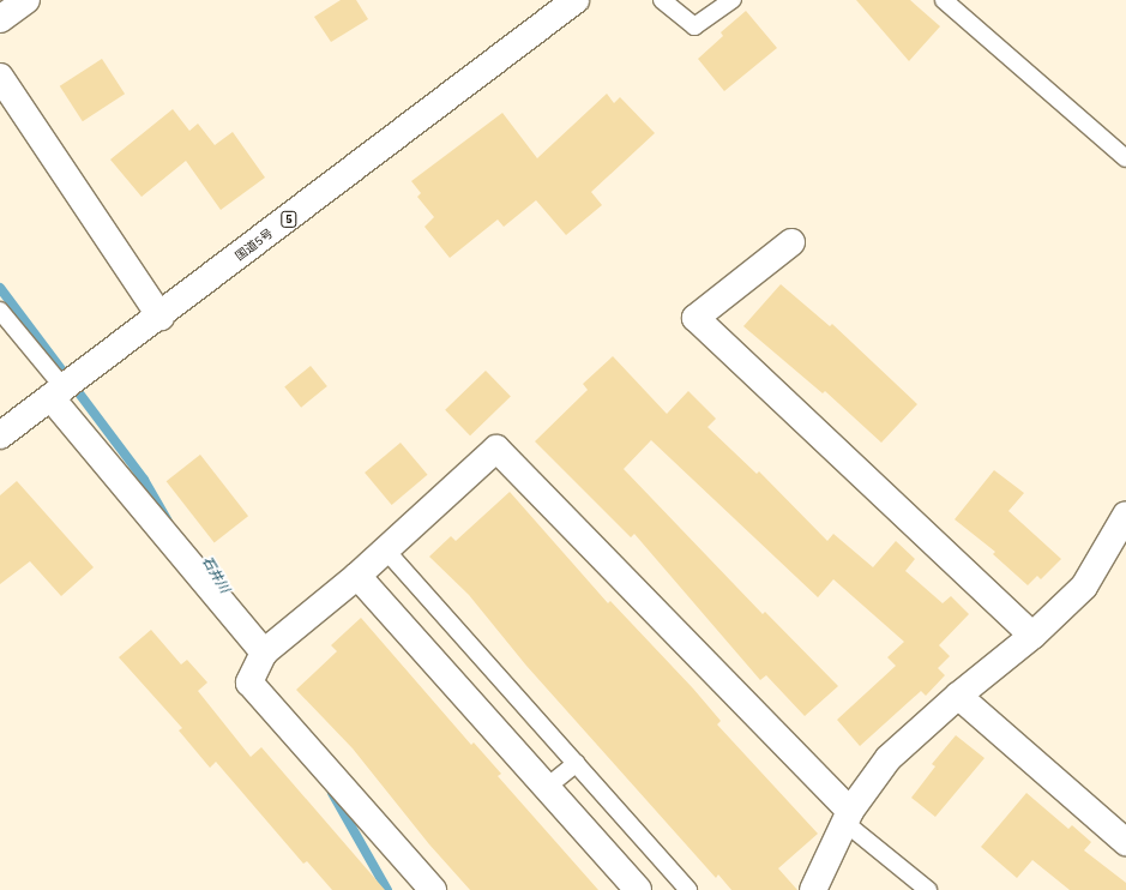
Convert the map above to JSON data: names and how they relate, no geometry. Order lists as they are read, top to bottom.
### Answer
{
  "streets": {
    "main road": ["5", "国道5号"]
  },
  "water": ["石井川"]
}
